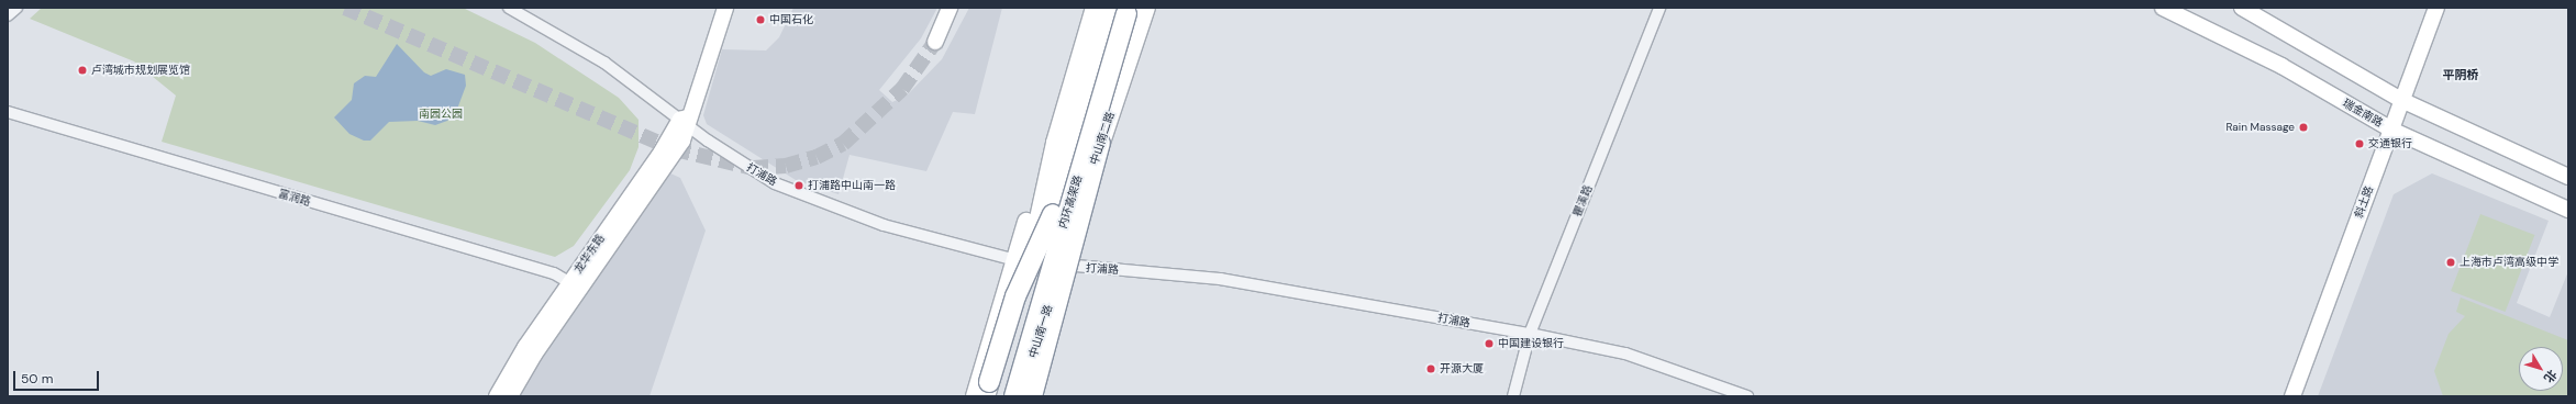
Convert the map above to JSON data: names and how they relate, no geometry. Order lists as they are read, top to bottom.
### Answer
{
  "streets": {
    "highway": ["内环高架路"],
    "main road": [
      "瑞金南路",
      "中山南二路",
      "斜土路",
      "龙华东路",
      "中山南一路"
    ],
    "street": ["打浦路", "富润路", "瞿溪路"]
  },
  "crossings": [
    ["瑞金南路", "斜土路"],
    ["中山南二路", "打浦路"],
    ["中山南二路", "中山南一路"],
    ["打浦路", "瞿溪路"],
    ["打浦路", "龙华东路"],
    ["打浦路", "中山南一路"],
    ["富润路", "龙华东路"]
  ],
  "districts": ["平阴桥"],
  "parks": ["南园公园"],
  "places": [
    "中国石化",
    "卢湾城市规划展览馆",
    "Rain Massage",
    "交通银行",
    "打浦路中山南一路",
    "上海市卢湾高级中学",
    "中国建设银行",
    "开源大厦"
  ],
  "scale_bar": "50 m",
  "north": "bottom right"
}
